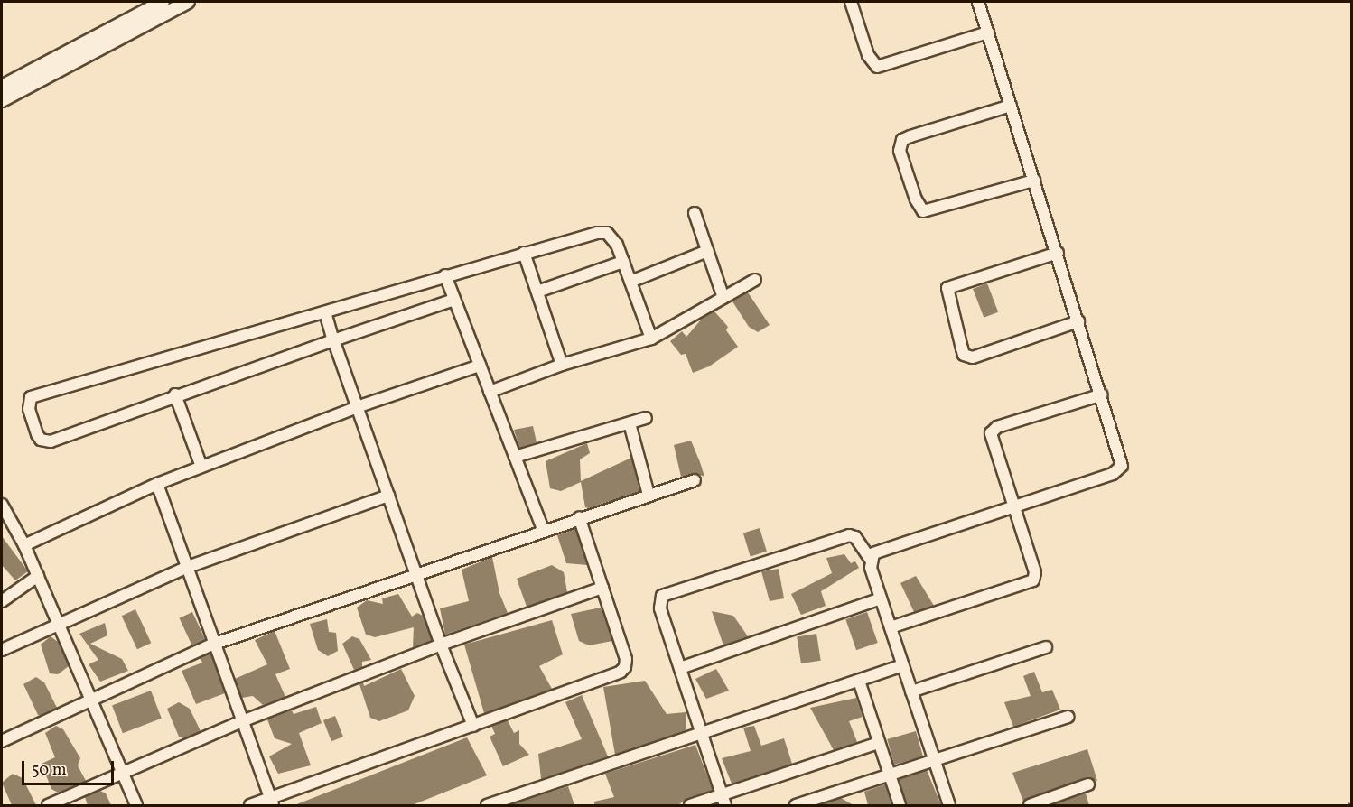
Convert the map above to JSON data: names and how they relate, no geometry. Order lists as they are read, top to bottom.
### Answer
{
  "scale_bar": "50 m"
}
